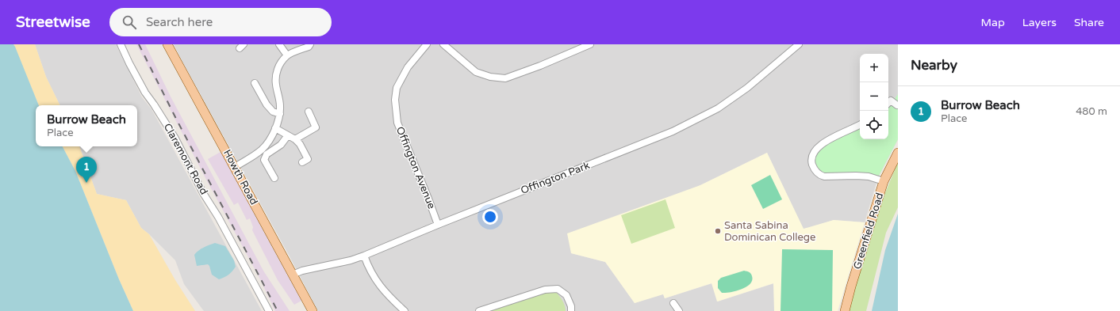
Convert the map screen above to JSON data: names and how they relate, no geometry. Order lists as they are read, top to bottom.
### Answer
{
  "streets": {
    "main road": ["Howth Road", "Greenfield Road"],
    "street": ["Claremont Road", "Offington Avenue", "Offington Park"]
  },
  "crossings": [
    ["Offington Avenue", "Offington Park"],
    ["Howth Road", "Offington Park"]
  ],
  "places": ["Santa Sabina Dominican College"],
  "page": {
    "header": "Streetwise",
    "search": "Search here",
    "nav": ["Map", "Layers", "Share"],
    "heading": "Nearby",
    "map_buttons": ["+", "−"],
    "list": [
      {
        "mark": "1",
        "name": "Burrow Beach",
        "note": "Place",
        "value": "480 m"
      }
    ],
    "popup": ["Burrow Beach", "Place"],
    "pins": "1"
  }
}
